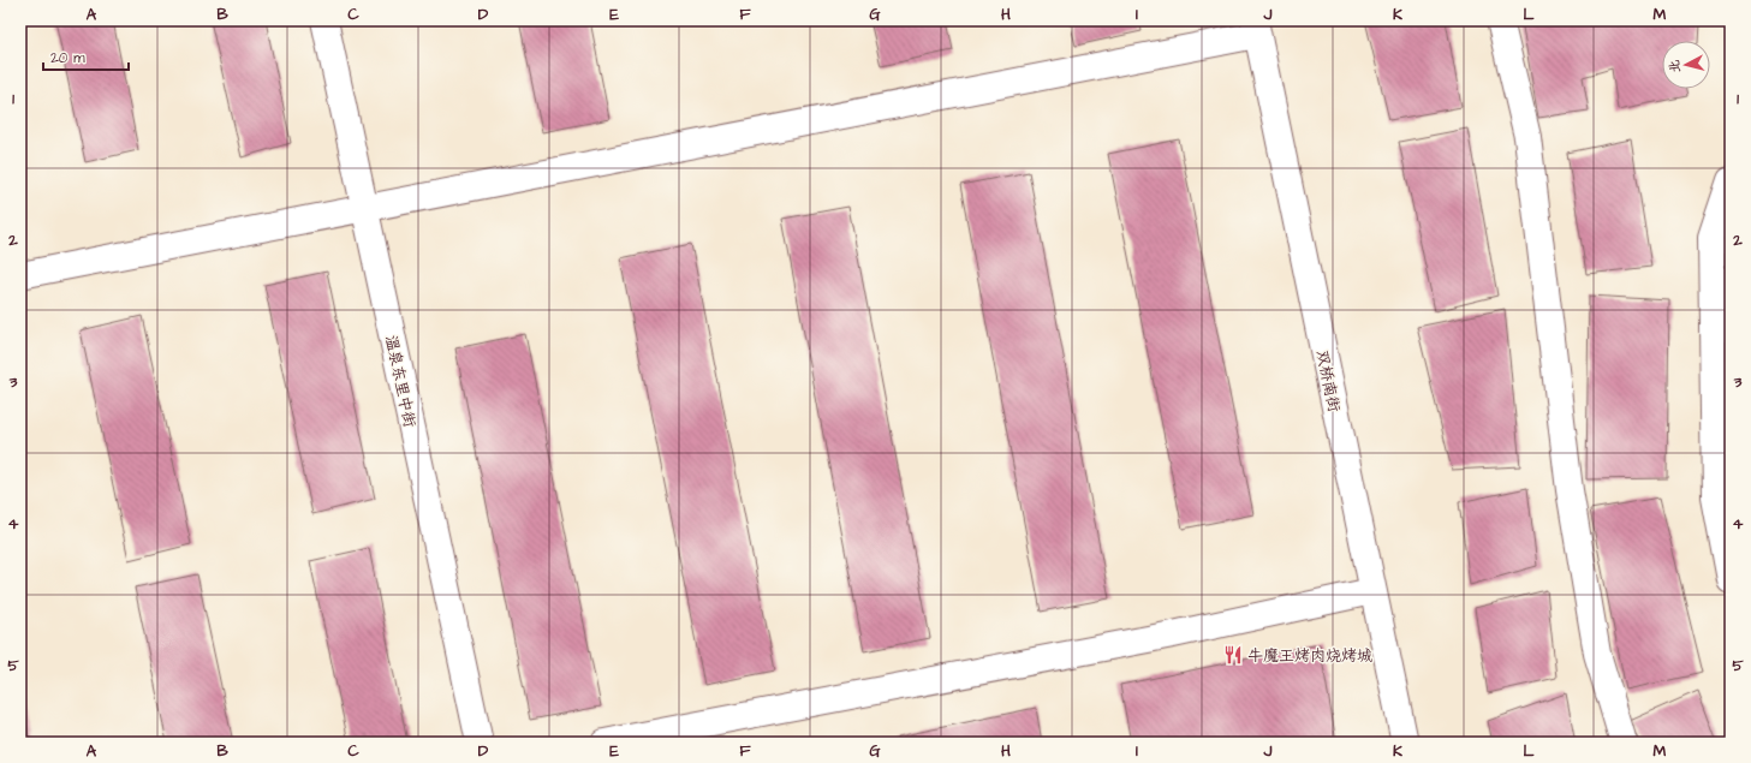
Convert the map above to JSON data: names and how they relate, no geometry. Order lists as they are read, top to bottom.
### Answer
{
  "streets": {
    "street": ["温泉东里中街", "双桥南街"]
  },
  "places": {
    "restaurant": ["牛魔王烤肉烧烤城"]
  },
  "scale_bar": "20 m",
  "north": "left",
  "grid": {
    "columns": [
      "A",
      "B",
      "C",
      "D",
      "E",
      "F",
      "G",
      "H",
      "I",
      "J",
      "K",
      "L",
      "M"
    ],
    "rows": [
      "1",
      "2",
      "3",
      "4",
      "5"
    ]
  }
}
